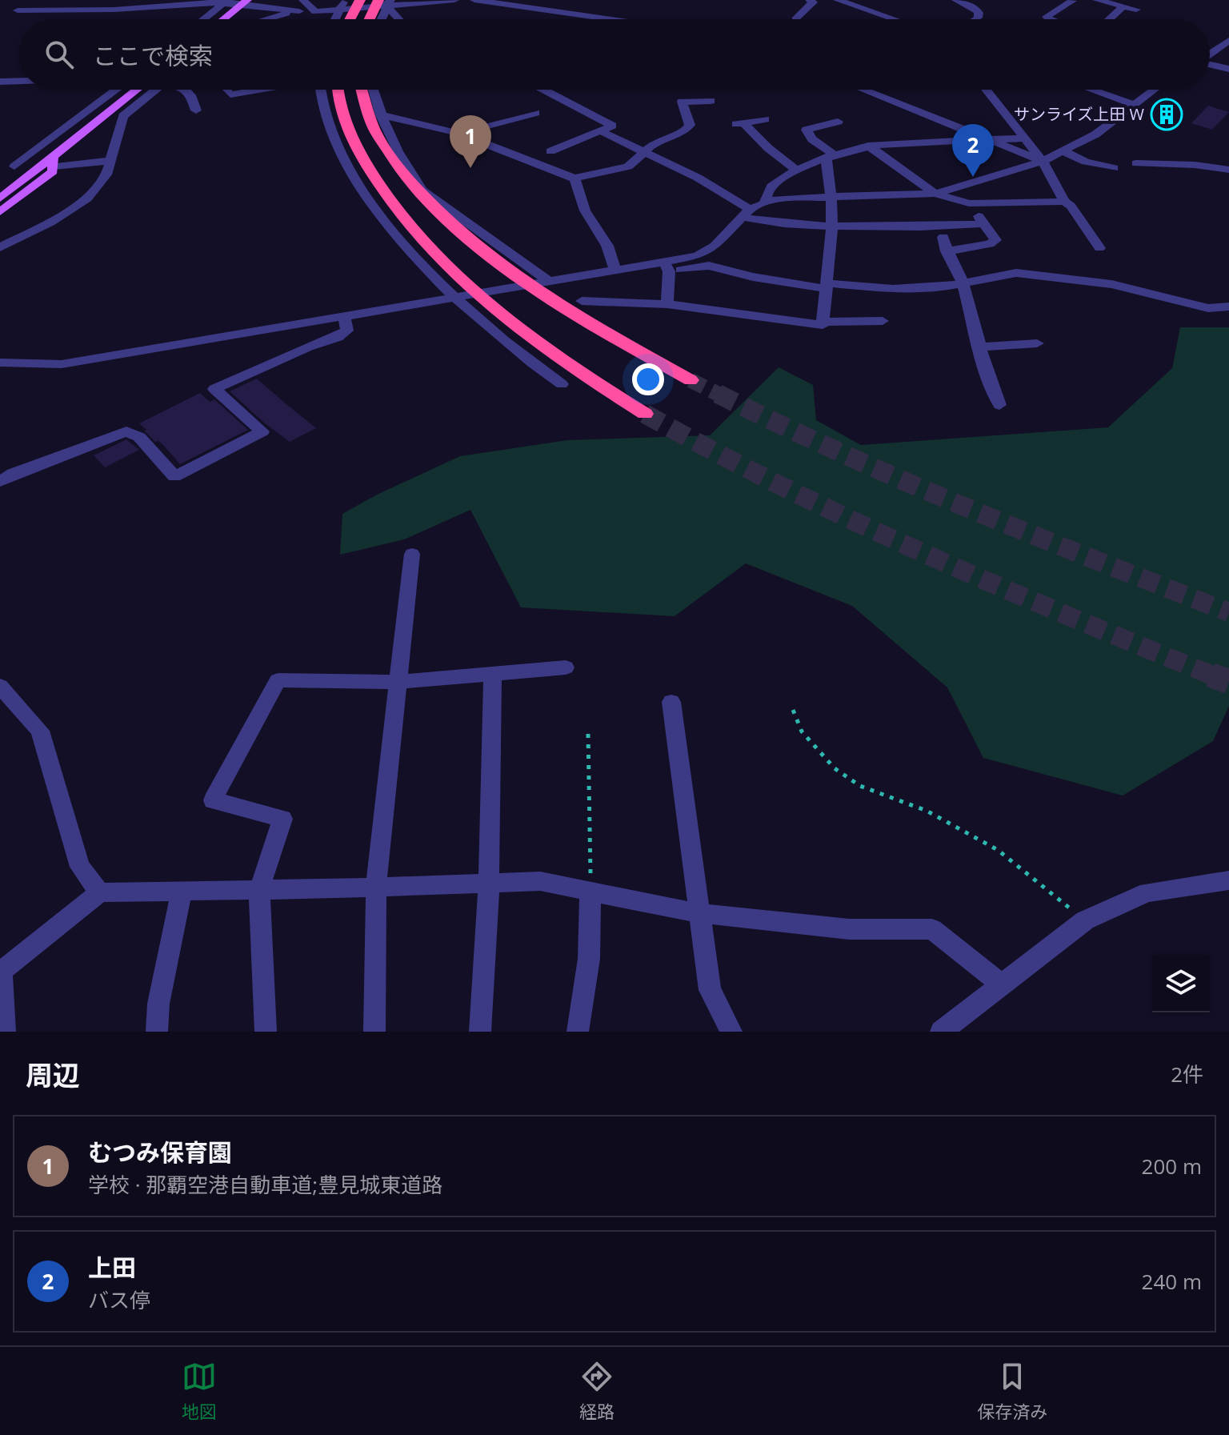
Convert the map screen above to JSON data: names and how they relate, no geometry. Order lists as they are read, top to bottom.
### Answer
{
  "places": {
    "building": ["サンライズ上田 W"]
  },
  "page": {
    "search": "ここで検索",
    "pins": ["1", "2"],
    "heading": ["周辺", "2件"],
    "list": [
      {
        "mark": "1",
        "name": "むつみ保育園",
        "note": "学校 · 那覇空港自動車道;豊見城東道路",
        "value": "200 m"
      },
      {
        "mark": "2",
        "name": "上田",
        "note": "バス停",
        "value": "240 m"
      }
    ],
    "nav": ["地図", "経路", "保存済み"]
  }
}
